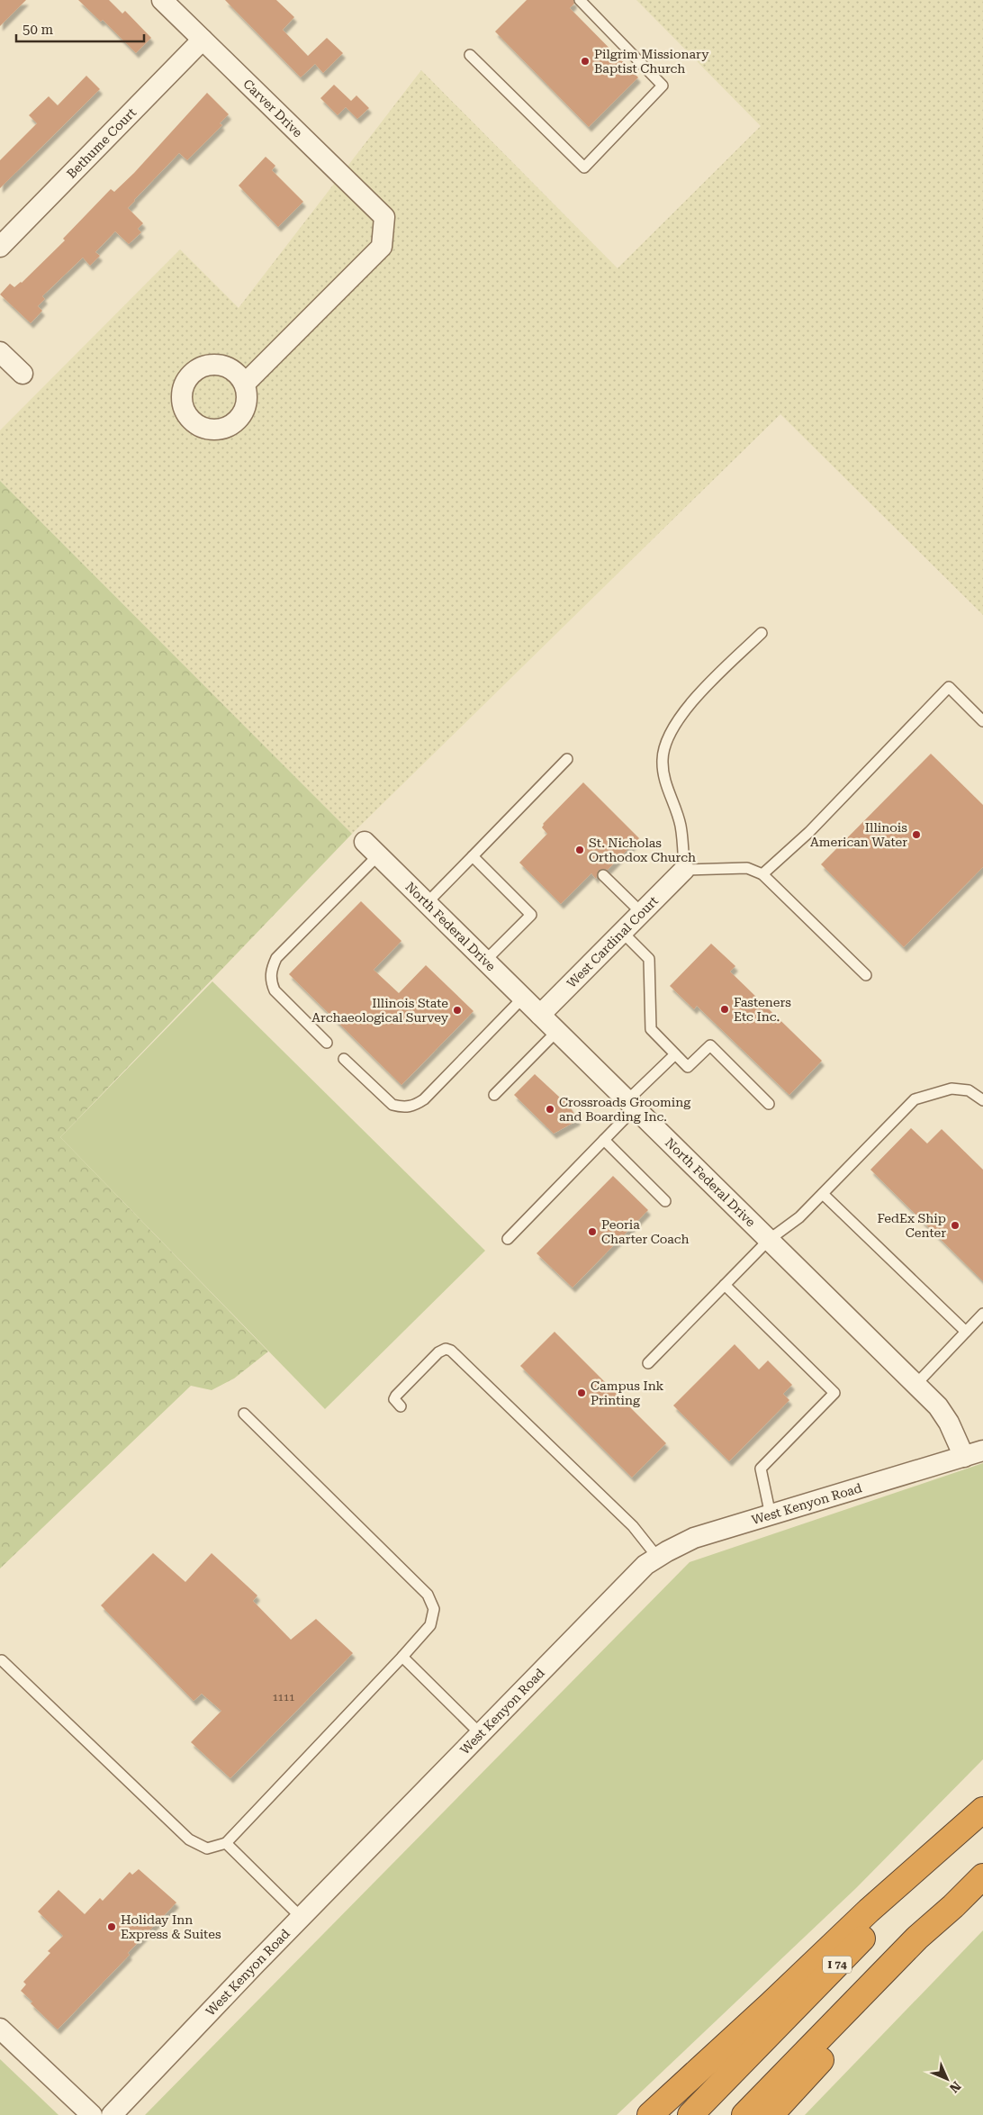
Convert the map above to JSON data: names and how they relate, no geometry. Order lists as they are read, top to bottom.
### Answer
{
  "streets": {
    "highway": ["I 74"],
    "street": [
      "Carver Drive",
      "Bethume Court",
      "North Federal Drive",
      "West Cardinal Court",
      "West Kenyon Road"
    ]
  },
  "crossings": [
    ["Carver Drive", "Bethume Court"],
    ["North Federal Drive", "West Cardinal Court"],
    ["North Federal Drive", "West Kenyon Road"]
  ],
  "places": [
    "Pilgrim Missionary Baptist Church",
    "Illinois American Water",
    "St. Nicholas Orthodox Church",
    "Fasteners Etc Inc.",
    "Illinois State Archaeological Survey",
    "Crossroads Grooming and Boarding Inc.",
    "FedEx Ship Center",
    "Peoria Charter Coach",
    "Campus Ink Printing",
    "Holiday Inn Express & Suites"
  ],
  "house_numbers": ["1111"],
  "scale_bar": "50 m",
  "north": "bottom right"
}
